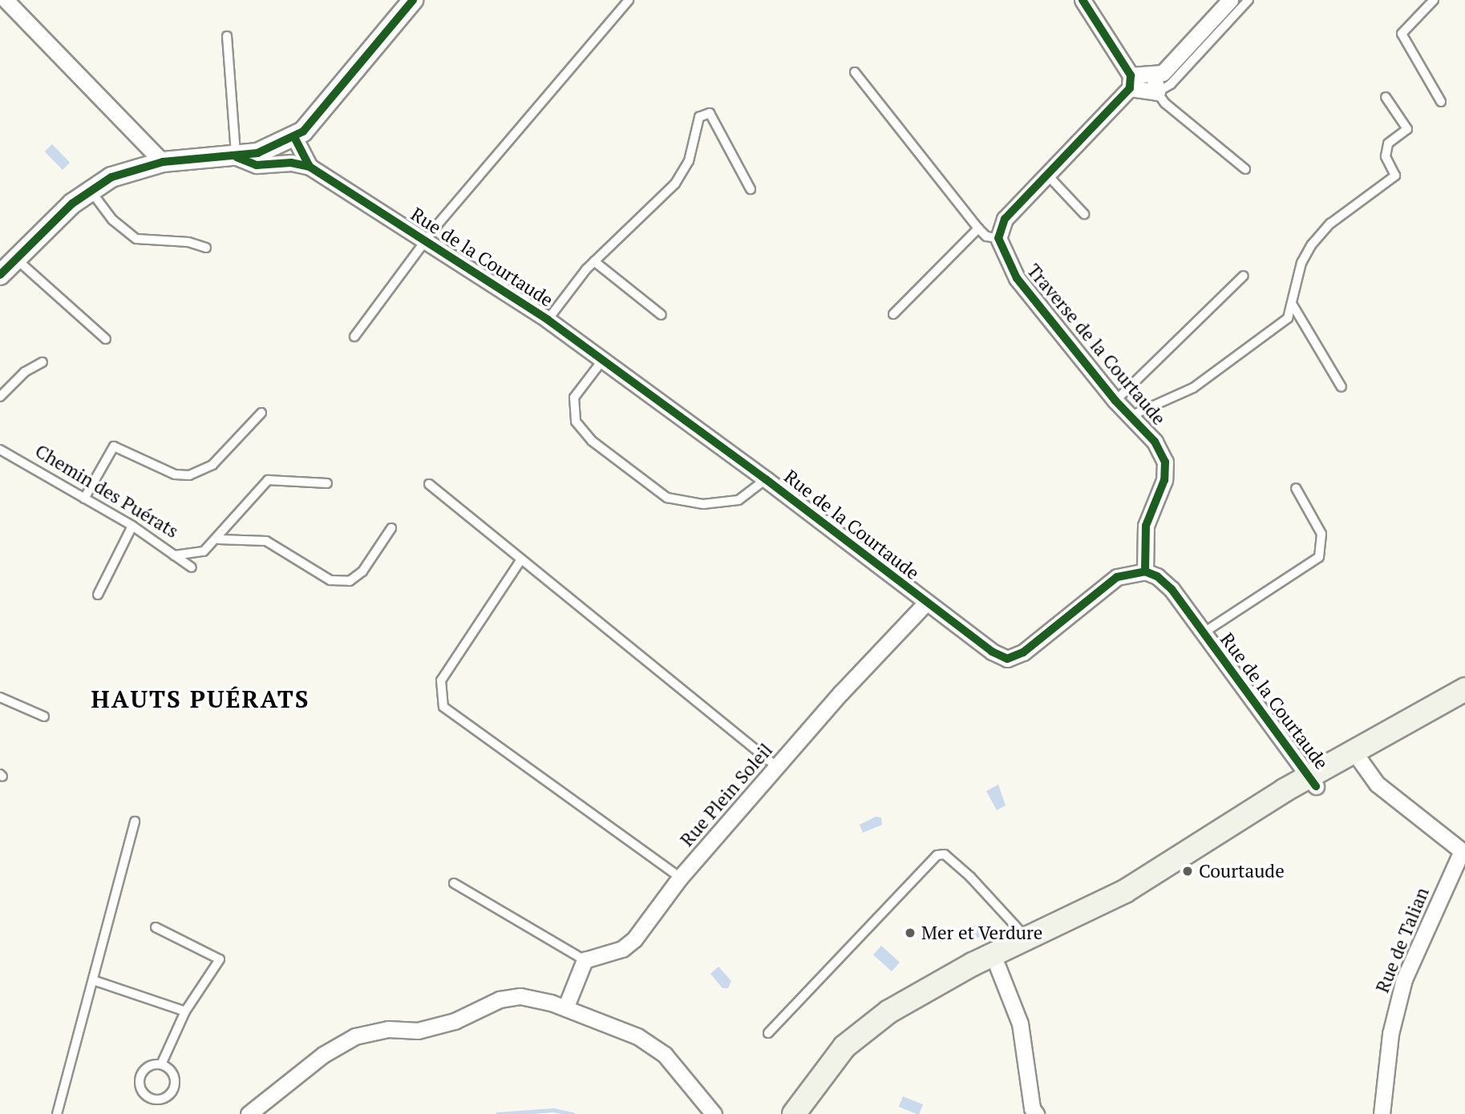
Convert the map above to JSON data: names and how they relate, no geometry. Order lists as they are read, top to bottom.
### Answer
{
  "streets": {
    "street": [
      "Rue de la Courtaude",
      "Traverse de la Courtaude",
      "Rue Plein Soleil",
      "Rue de Talian"
    ],
    "lane": ["Chemin des Puérats"]
  },
  "crossings": [
    ["Rue de la Courtaude", "Traverse de la Courtaude"],
    ["Rue de la Courtaude", "Rue Plein Soleil"]
  ],
  "districts": ["HAUTS PUÉRATS"],
  "places": ["Courtaude", "Mer et Verdure"]
}
